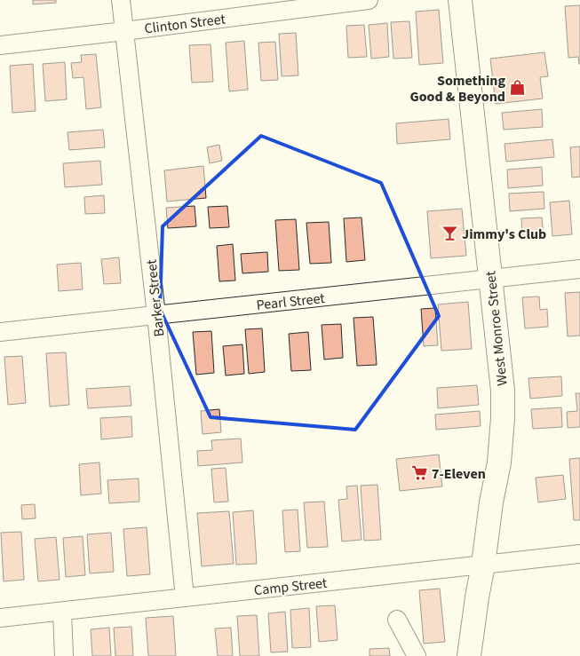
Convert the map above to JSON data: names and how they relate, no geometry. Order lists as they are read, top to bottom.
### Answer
{
  "streets": {
    "main road": ["West Monroe Street"],
    "street": [
      "Clinton Street",
      "Barker Street",
      "Pearl Street",
      "Camp Street"
    ]
  },
  "crossings": [
    ["Clinton Street", "Barker Street"],
    ["Barker Street", "Pearl Street"],
    ["Barker Street", "Camp Street"],
    ["Pearl Street", "West Monroe Street"],
    ["West Monroe Street", "Camp Street"]
  ],
  "places": {
    "shop": ["Something Good & Beyond"],
    "bar": ["Jimmy's Club"],
    "supermarket": ["7-Eleven"]
  }
}
